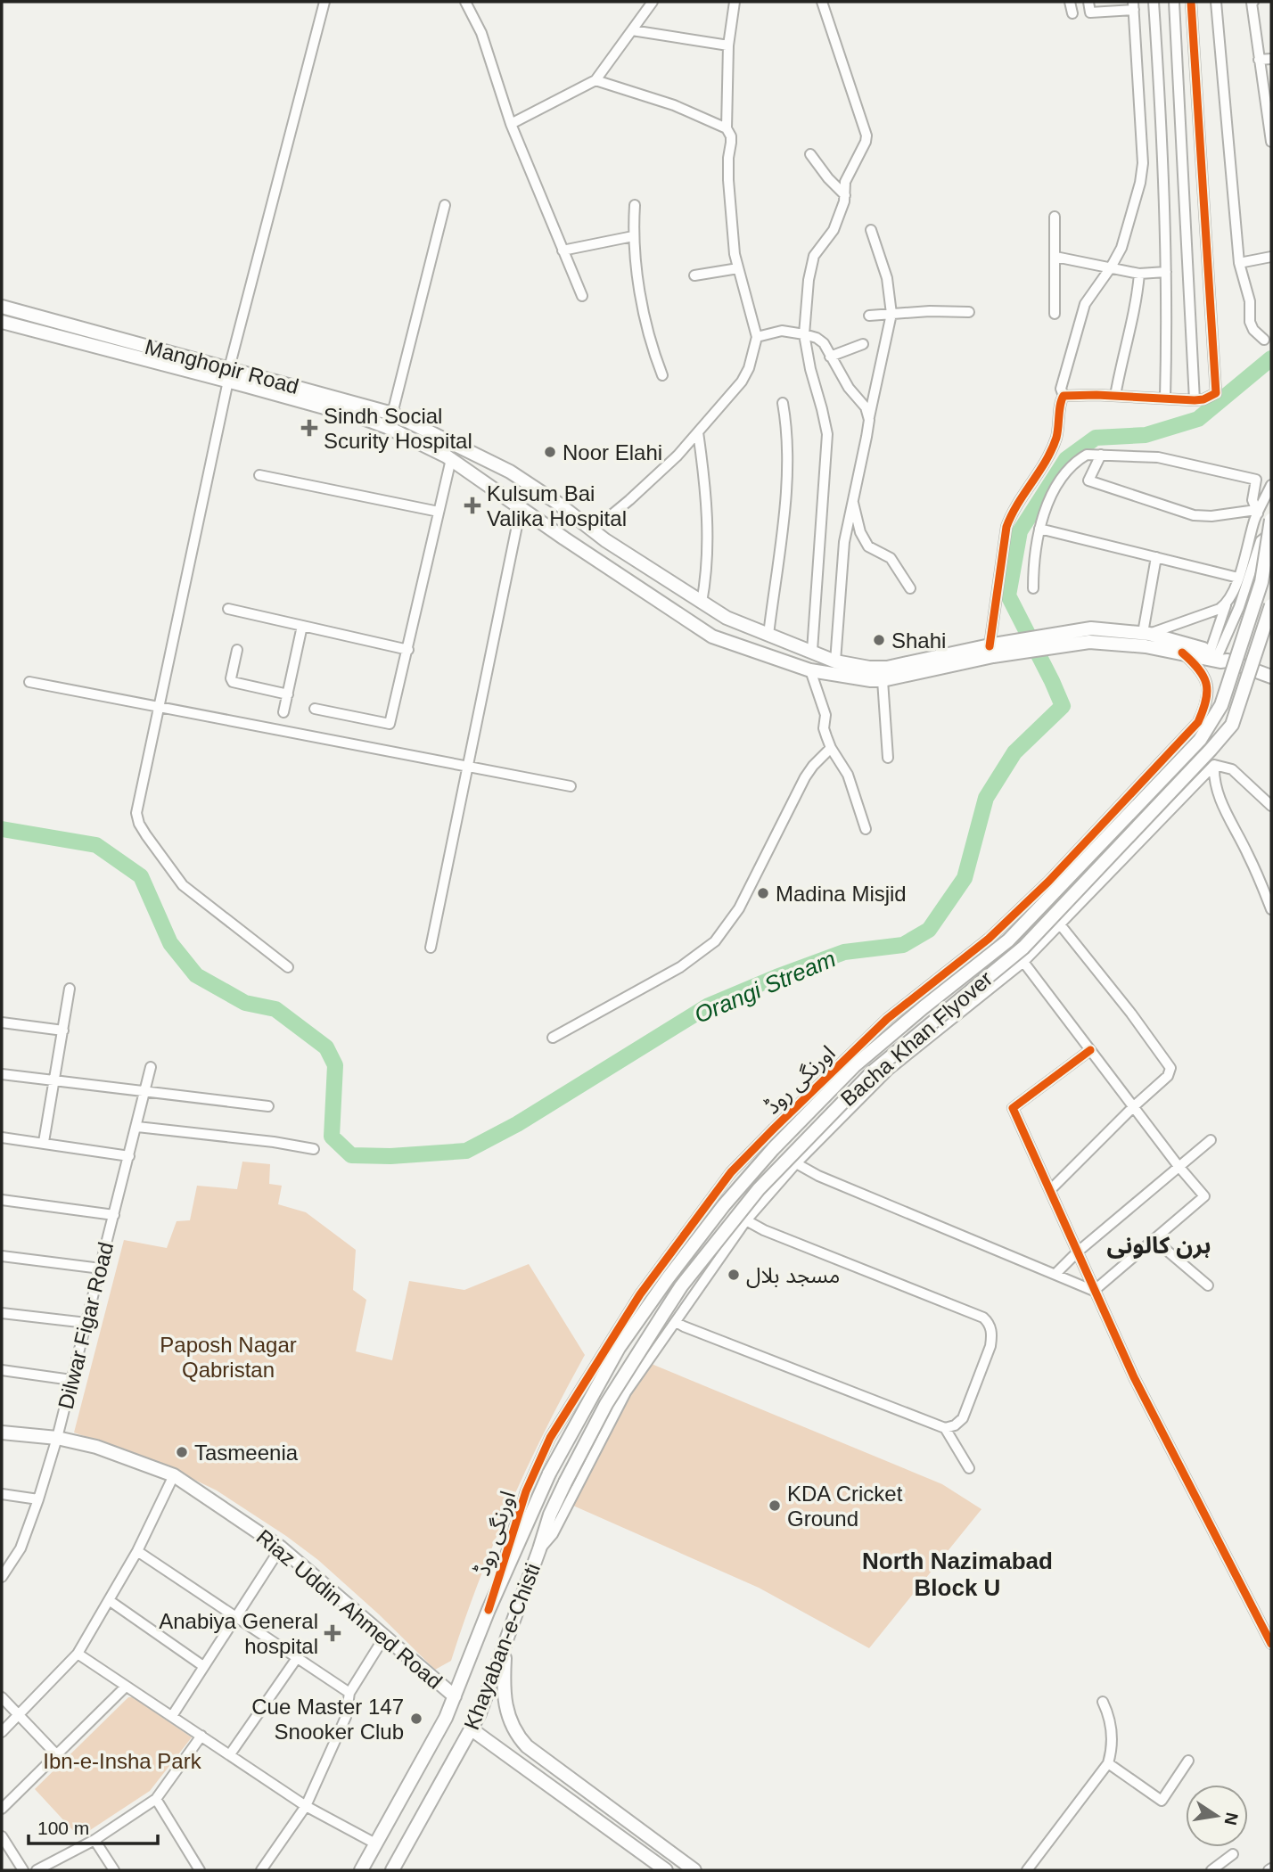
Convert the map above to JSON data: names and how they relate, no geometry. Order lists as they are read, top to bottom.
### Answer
{
  "streets": {
    "main road": [
      "Manghopir Road",
      "Bacha Khan Flyover",
      "Riaz Uddin Ahmed Road",
      "Khayaban-e-Chisti"
    ],
    "street": ["اورنگی روڈ", "Dilwar Figar Road"]
  },
  "crossings": [
    ["Manghopir Road", "اورنگی روڈ"],
    ["Bacha Khan Flyover", "Khayaban-e-Chisti"],
    ["اورنگی روڈ", "Khayaban-e-Chisti"],
    ["Dilwar Figar Road", "Riaz Uddin Ahmed Road"],
    ["Riaz Uddin Ahmed Road", "Khayaban-e-Chisti"]
  ],
  "districts": ["ہرن کالونی", "North Nazimabad Block U"],
  "water": ["Orangi Stream"],
  "parks": ["Paposh Nagar Qabristan", "Ibn-e-Insha Park"],
  "places": {
    "health": ["Sindh Social Scurity Hospital", "Kulsum Bai Valika Hospital", "Anabiya General hospital"],
    "other": [
      "Noor Elahi",
      "Shahi",
      "Madina Misjid",
      "مسجد بلال",
      "Tasmeenia",
      "KDA Cricket Ground",
      "Cue Master 147 Snooker Club"
    ]
  },
  "scale_bar": "100 m",
  "north": "right"
}
